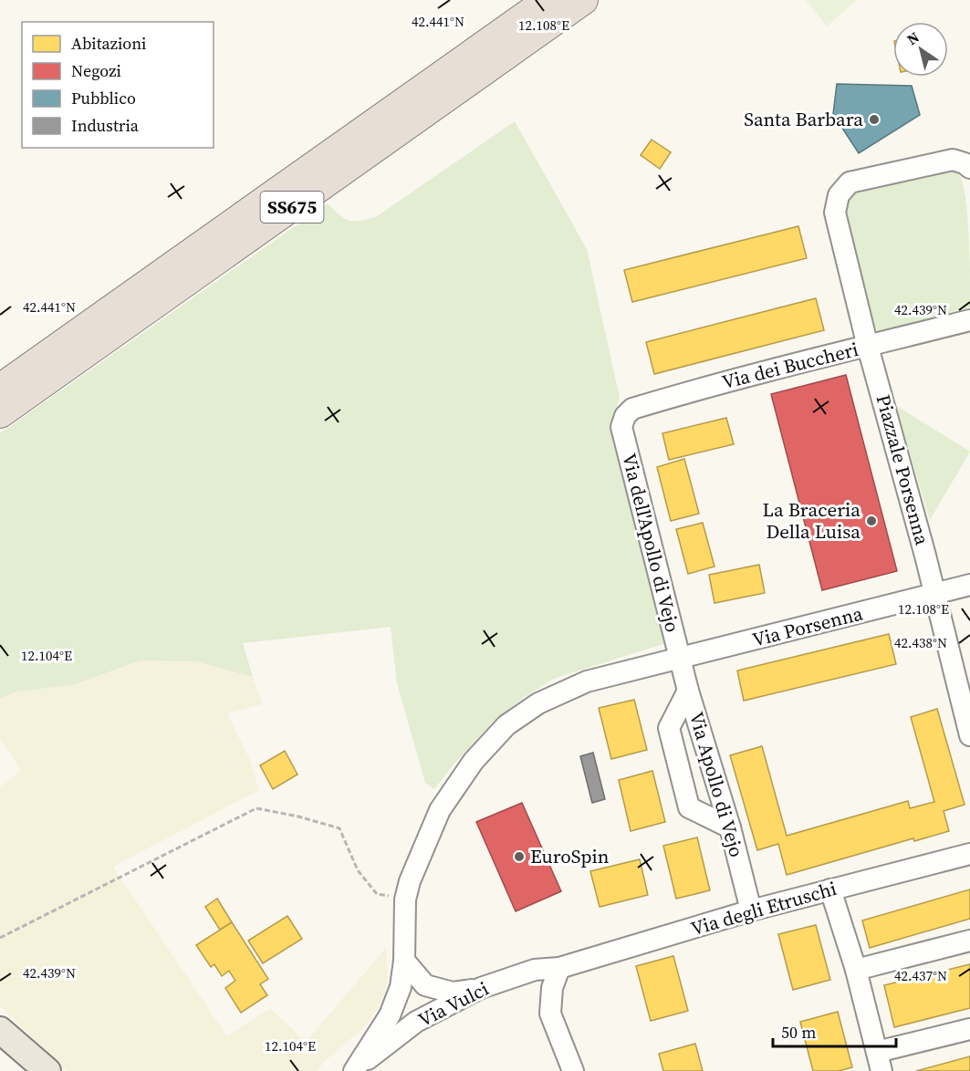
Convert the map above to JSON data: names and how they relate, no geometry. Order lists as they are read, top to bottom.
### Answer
{
  "streets": {
    "highway": ["SS675"],
    "street": [
      "Via dei Buccheri",
      "Piazzale Porsenna",
      "Via dell'Apollo di Vejo",
      "Via Porsenna",
      "Via Apollo di Vejo",
      "Via degli Etruschi",
      "Via Vulci"
    ]
  },
  "crossings": [
    ["Via dei Buccheri", "Piazzale Porsenna"],
    ["Via dei Buccheri", "Via dell'Apollo di Vejo"],
    ["Piazzale Porsenna", "Via Porsenna"],
    ["Via dell'Apollo di Vejo", "Via Porsenna"],
    ["Via dell'Apollo di Vejo", "Via Apollo di Vejo"],
    ["Via Porsenna", "Via Apollo di Vejo"],
    ["Via Porsenna", "Via Vulci"],
    ["Via Apollo di Vejo", "Via degli Etruschi"],
    ["Via degli Etruschi", "Via Vulci"]
  ],
  "places": ["Santa Barbara", "La Braceria Della Luisa", "EuroSpin"],
  "legend": [
    "Abitazioni",
    "Negozi",
    "Pubblico",
    "Industria"
  ],
  "scale_bar": "50 m",
  "north": "top left",
  "coordinates": [
    "42.441°N",
    "12.108°E",
    "42.439°N",
    "42.438°N",
    "12.104°E",
    "42.437°N"
  ]
}
